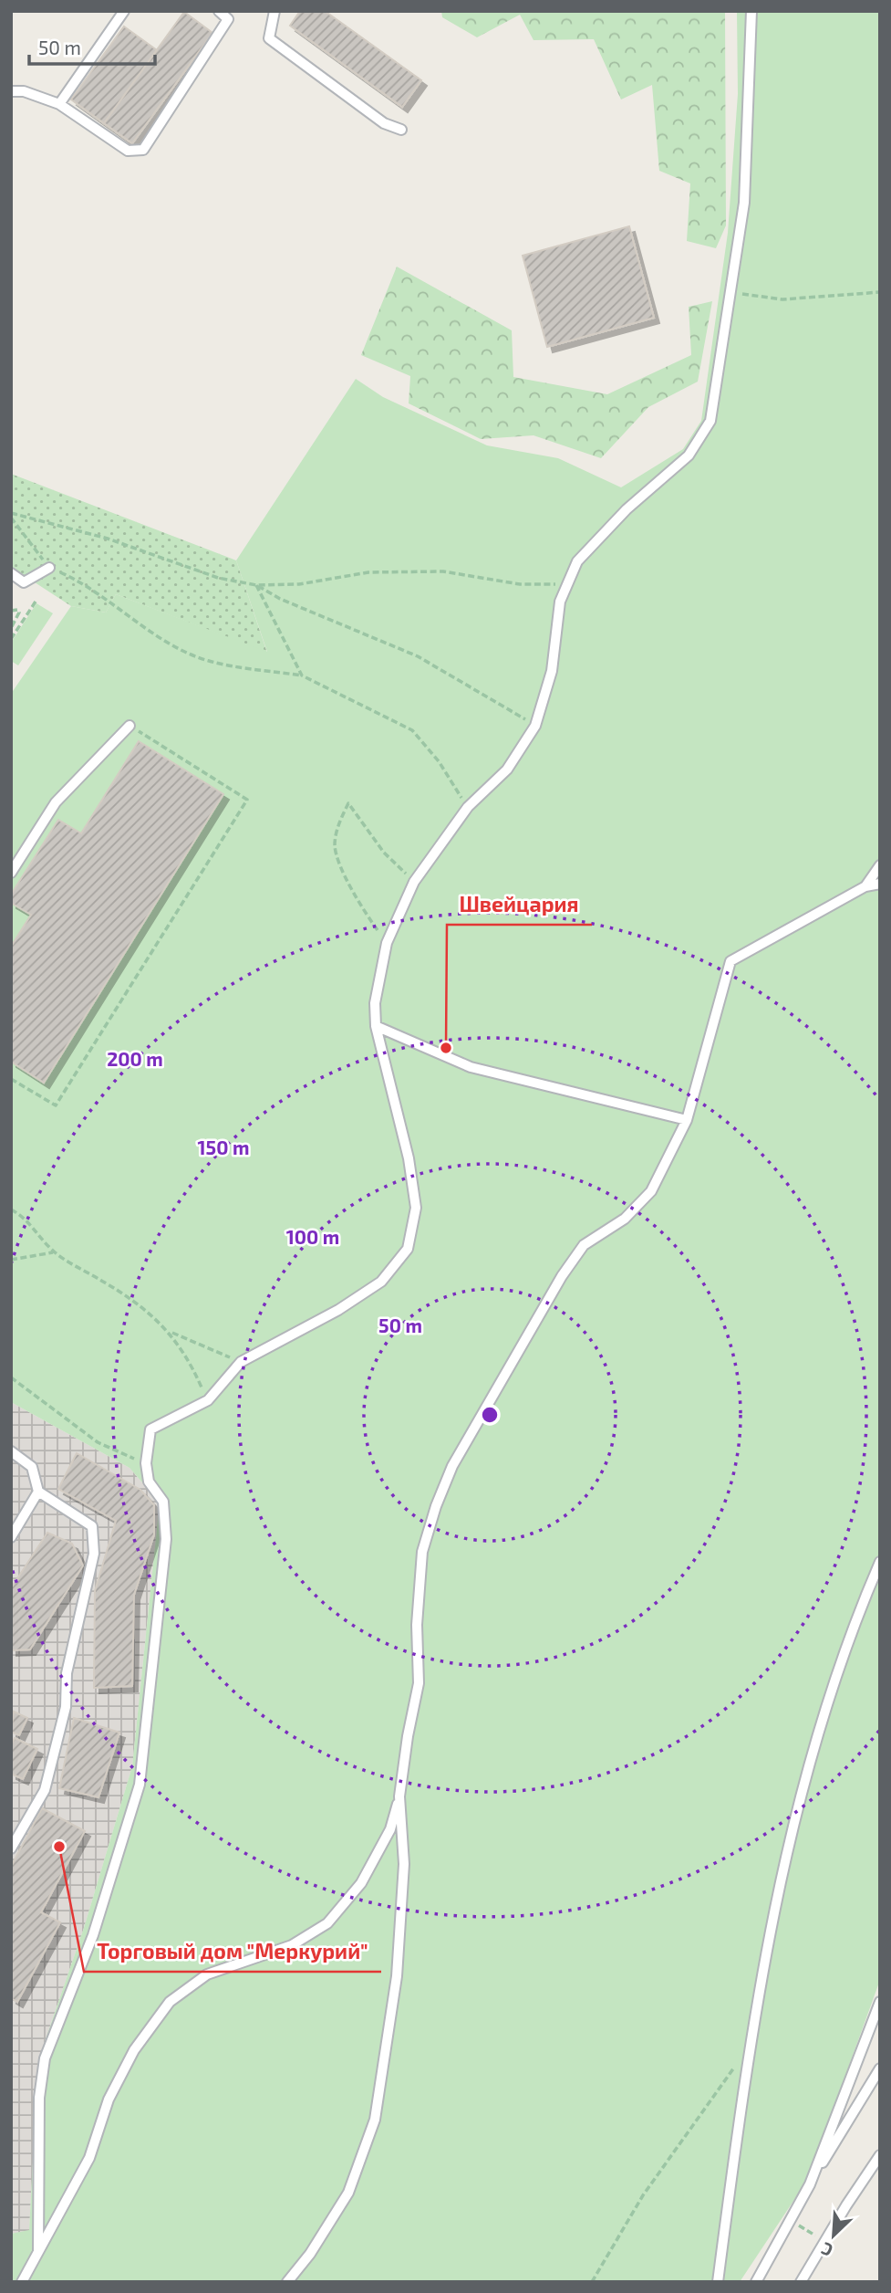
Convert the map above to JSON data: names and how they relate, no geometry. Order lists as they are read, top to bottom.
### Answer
{
  "places": ["Швейцария", "Торговый дом \"Меркурий\""],
  "scale_bar": "50 m",
  "north": "bottom left",
  "rings": [
    "200 m",
    "150 m",
    "100 m",
    "50 m"
  ]
}
